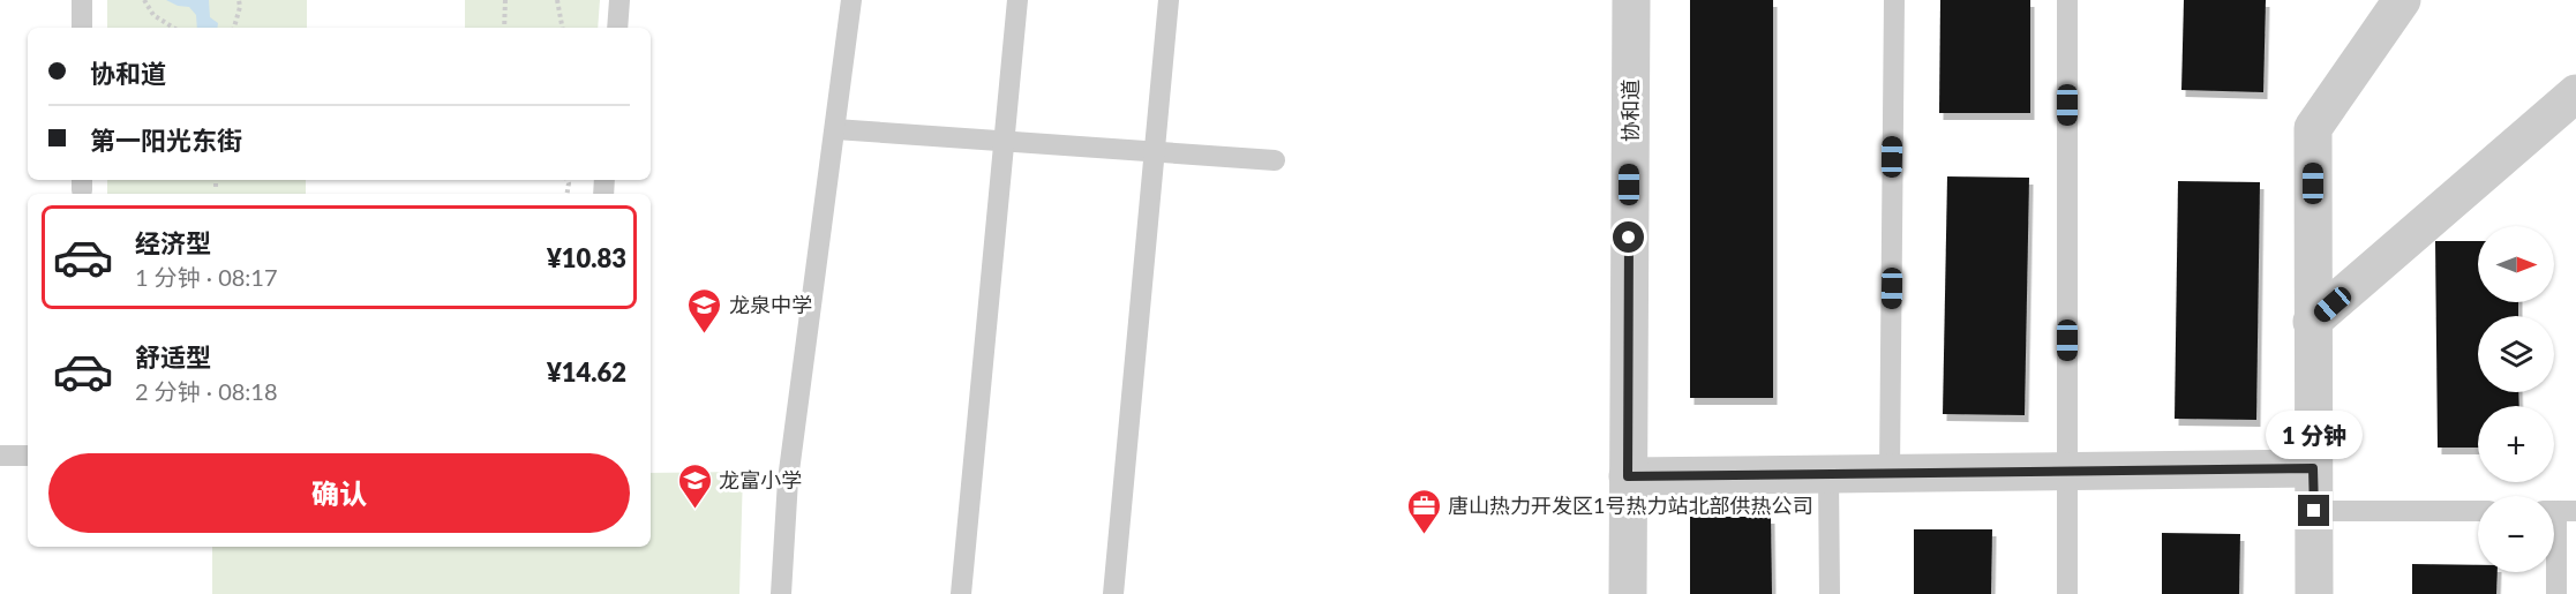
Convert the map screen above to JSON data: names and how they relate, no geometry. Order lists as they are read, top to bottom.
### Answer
{
  "streets": {
    "street": ["协和道"]
  },
  "places": {
    "school or university": ["龙泉中学", "龙富小学"],
    "office": ["唐山热力开发区1号热力站北部供热公司"]
  },
  "north": "right",
  "page": {
    "banner": ["协和道", "第一阳光东街"],
    "list": [
      {
        "name": "经济型",
        "note": "1 分钟 · 08:17",
        "value": "¥10.83"
      },
      {
        "name": "舒适型",
        "note": "2 分钟 · 08:18",
        "value": "¥14.62"
      }
    ],
    "map_buttons": ["+", "−"],
    "bubble": "1 分钟",
    "buttons": "确认"
  }
}
